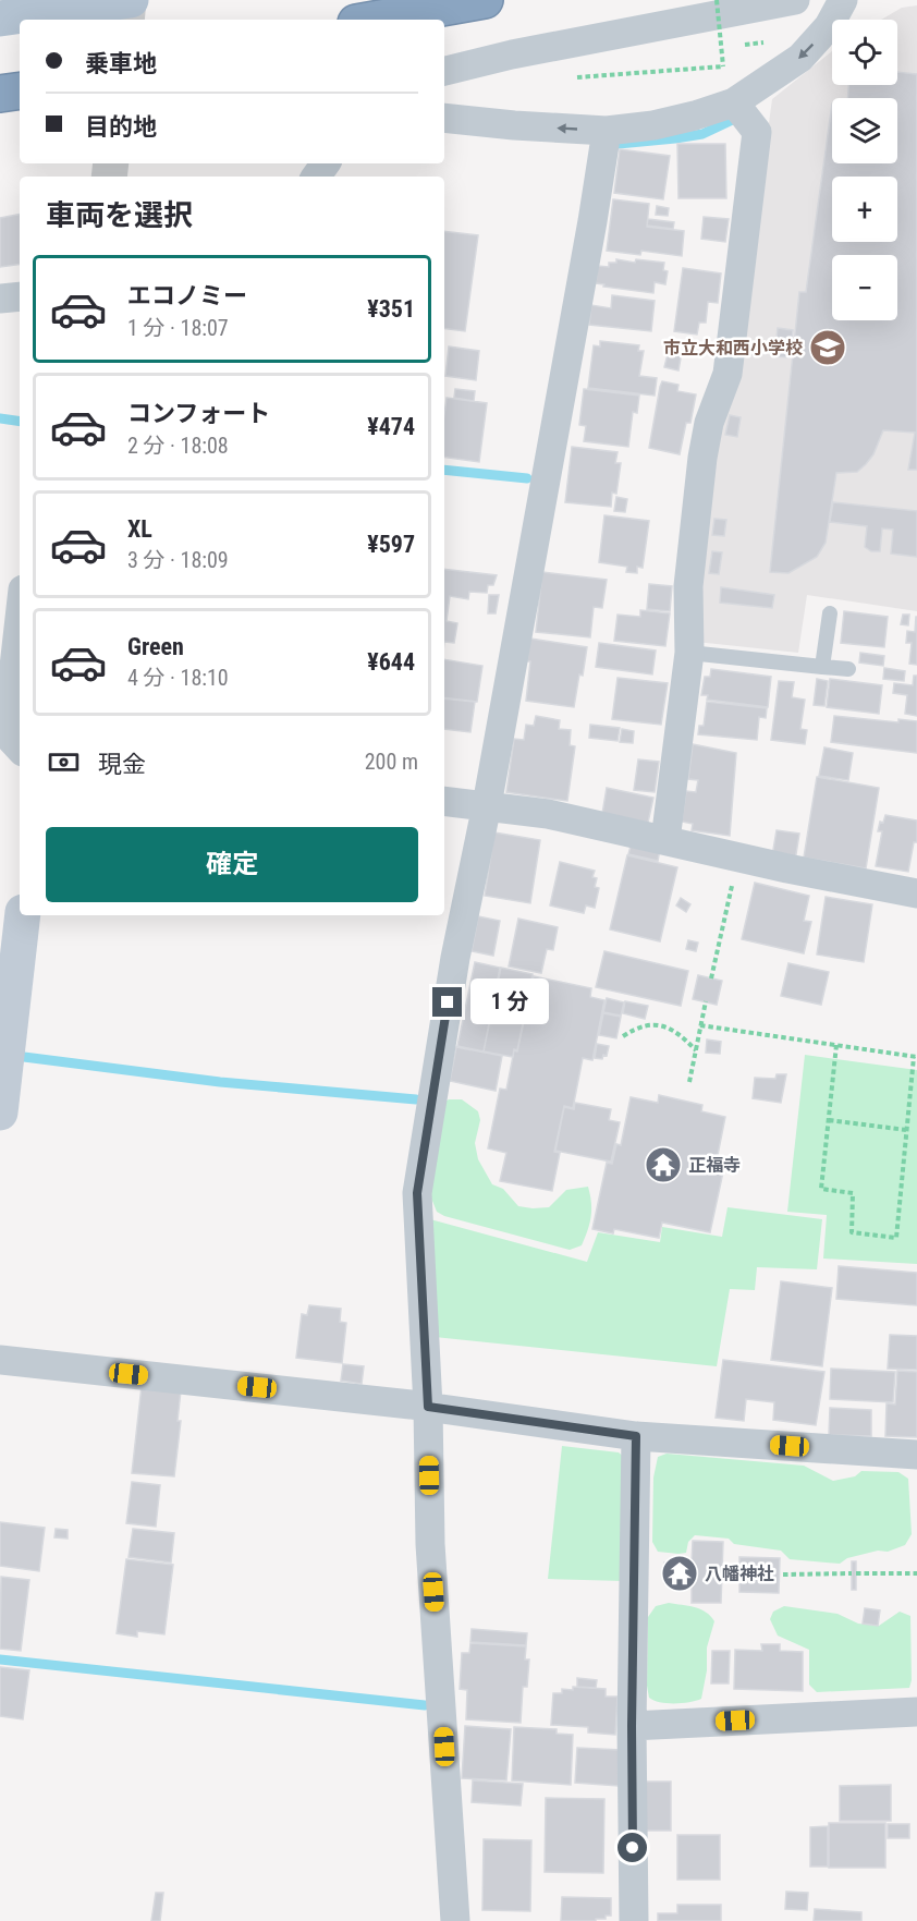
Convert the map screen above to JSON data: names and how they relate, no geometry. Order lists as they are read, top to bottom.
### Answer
{
  "places": {
    "school or university": ["市立大和西小学校"],
    "temple": ["正福寺", "八幡神社"]
  },
  "page": {
    "map_buttons": ["+", "−"],
    "banner": ["乗車地", "目的地"],
    "heading": "車両を選択",
    "list": [
      {
        "name": "エコノミー",
        "note": "1 分 · 18:07",
        "value": "¥351"
      },
      {
        "name": "コンフォート",
        "note": "2 分 · 18:08",
        "value": "¥474"
      },
      {
        "name": "XL",
        "note": "3 分 · 18:09",
        "value": "¥597"
      },
      {
        "name": "Green",
        "note": "4 分 · 18:10",
        "value": "¥644"
      }
    ],
    "pay": ["現金", "200 m"],
    "buttons": "確定",
    "bubble": "1 分"
  }
}
